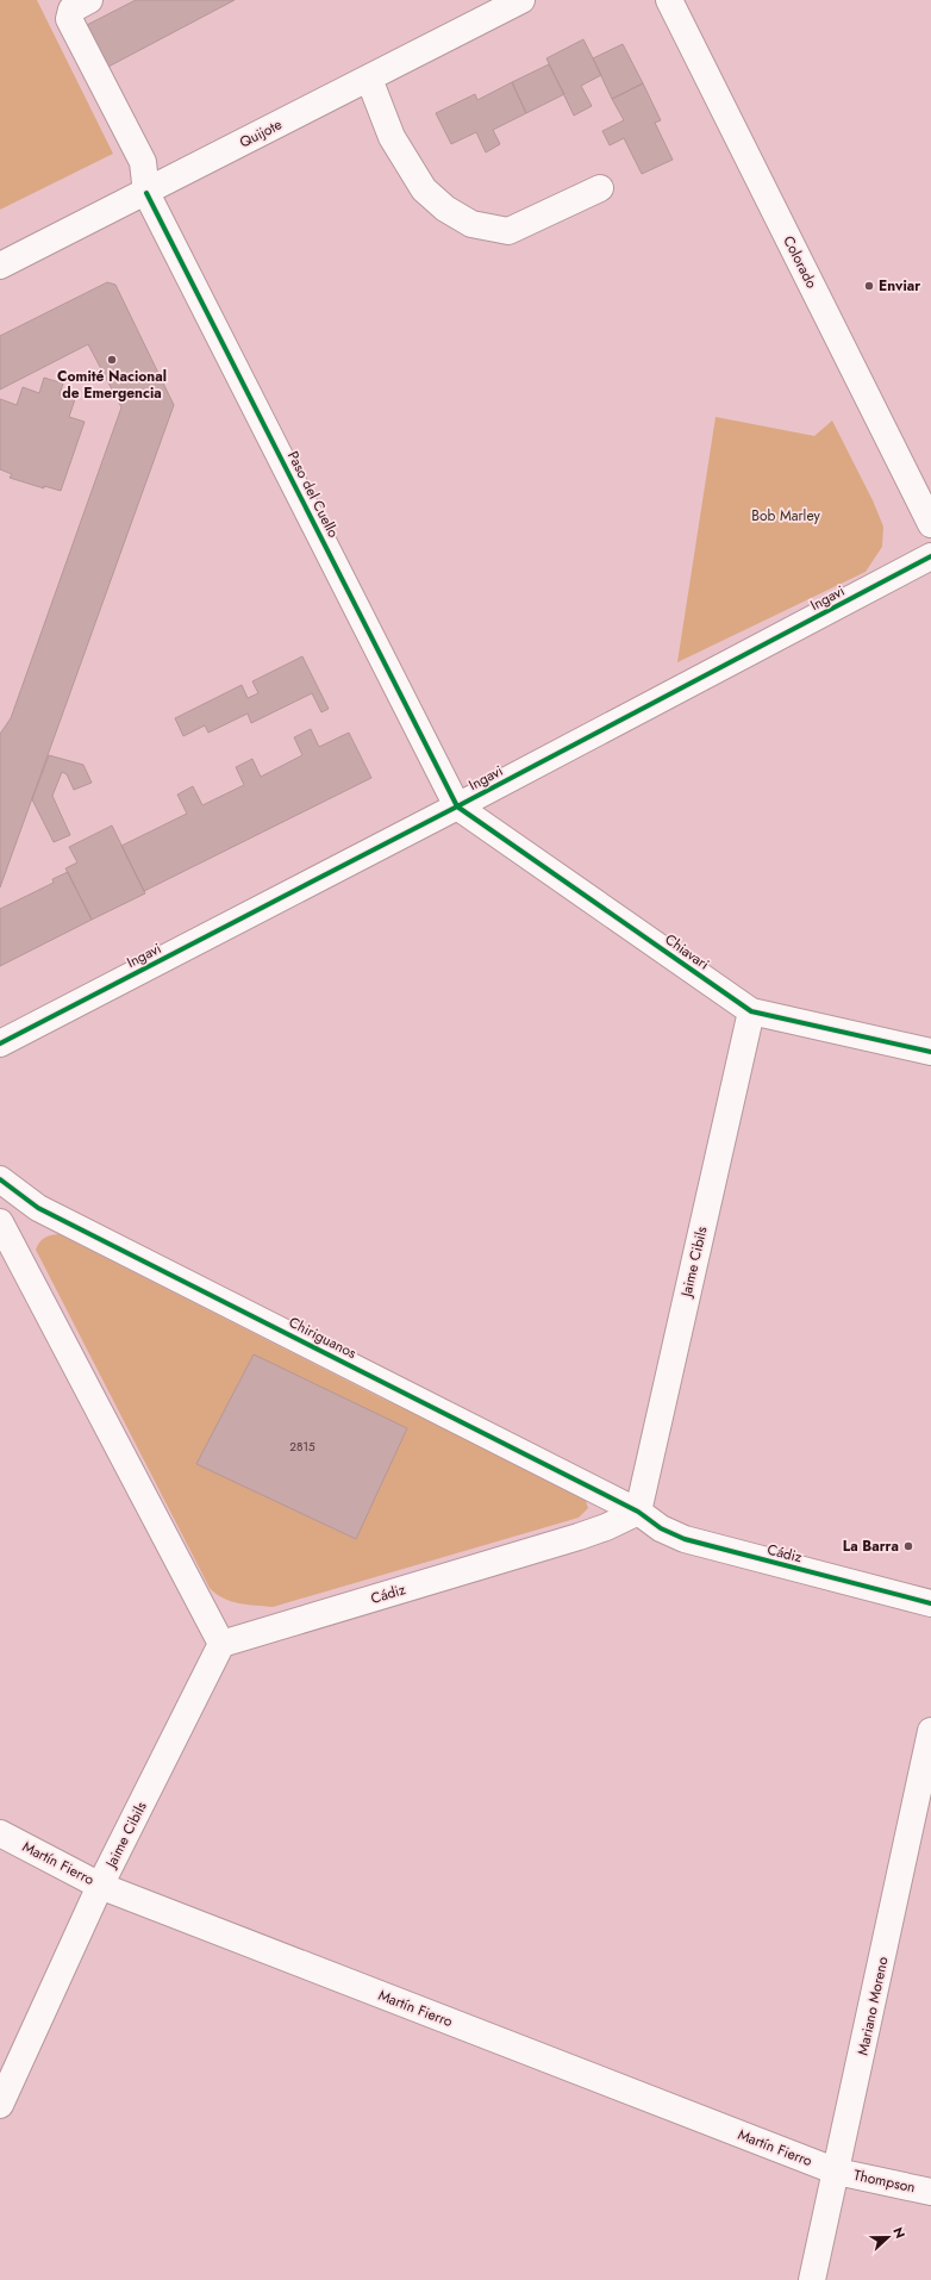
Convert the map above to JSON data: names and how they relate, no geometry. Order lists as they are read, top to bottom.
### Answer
{
  "streets": {
    "street": [
      "Quijote",
      "Colorado",
      "Paso del Cuello",
      "Ingavi",
      "Chiavari",
      "Jaime Cibils",
      "Chiriguanos",
      "Cádiz",
      "Martín Fierro",
      "Mariano Moreno",
      "Thompson"
    ]
  },
  "crossings": [
    ["Quijote", "Paso del Cuello"],
    ["Paso del Cuello", "Ingavi"],
    ["Paso del Cuello", "Chiavari"],
    ["Ingavi", "Chiavari"],
    ["Chiavari", "Jaime Cibils"],
    ["Jaime Cibils", "Chiriguanos"],
    ["Jaime Cibils", "Cádiz"],
    ["Jaime Cibils", "Martín Fierro"],
    ["Chiriguanos", "Cádiz"],
    ["Martín Fierro", "Mariano Moreno"],
    ["Martín Fierro", "Thompson"],
    ["Mariano Moreno", "Thompson"]
  ],
  "parks": ["Bob Marley"],
  "places": ["Enviar", "Comité Nacional de Emergencia", "La Barra"],
  "house_numbers": ["2815"],
  "north": "right"
}
